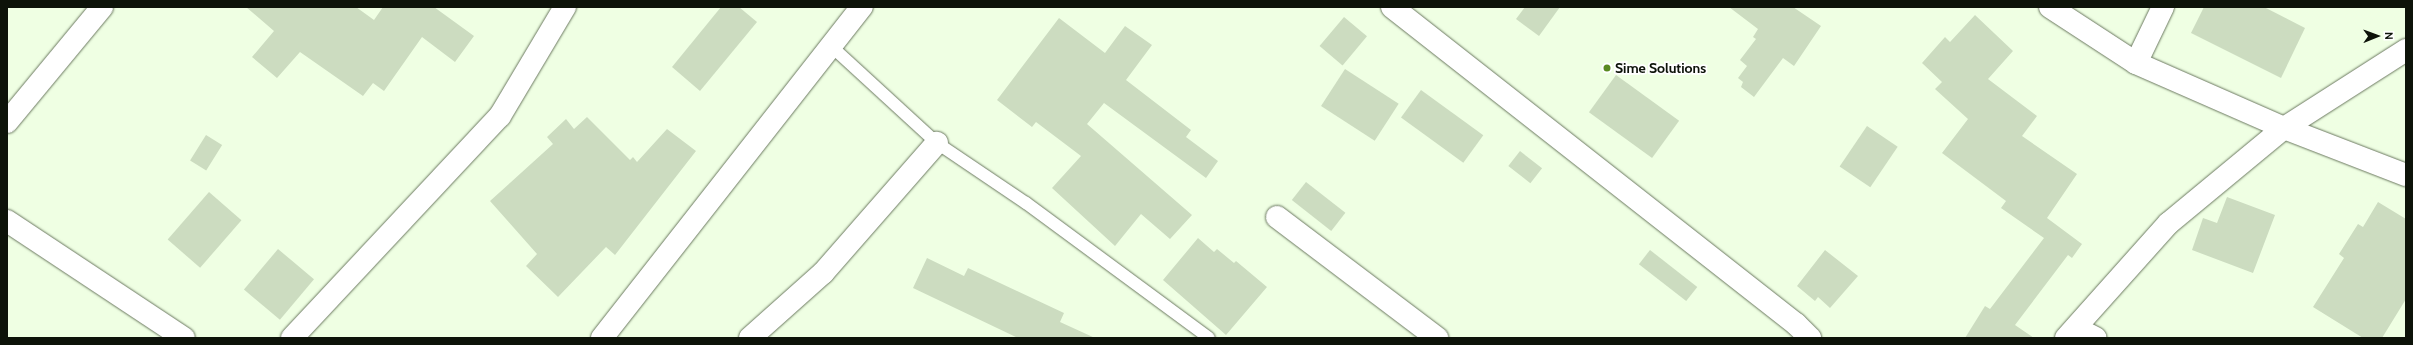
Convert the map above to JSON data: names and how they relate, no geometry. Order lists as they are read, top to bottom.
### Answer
{
  "places": ["Sime Solutions"],
  "north": "right"
}
